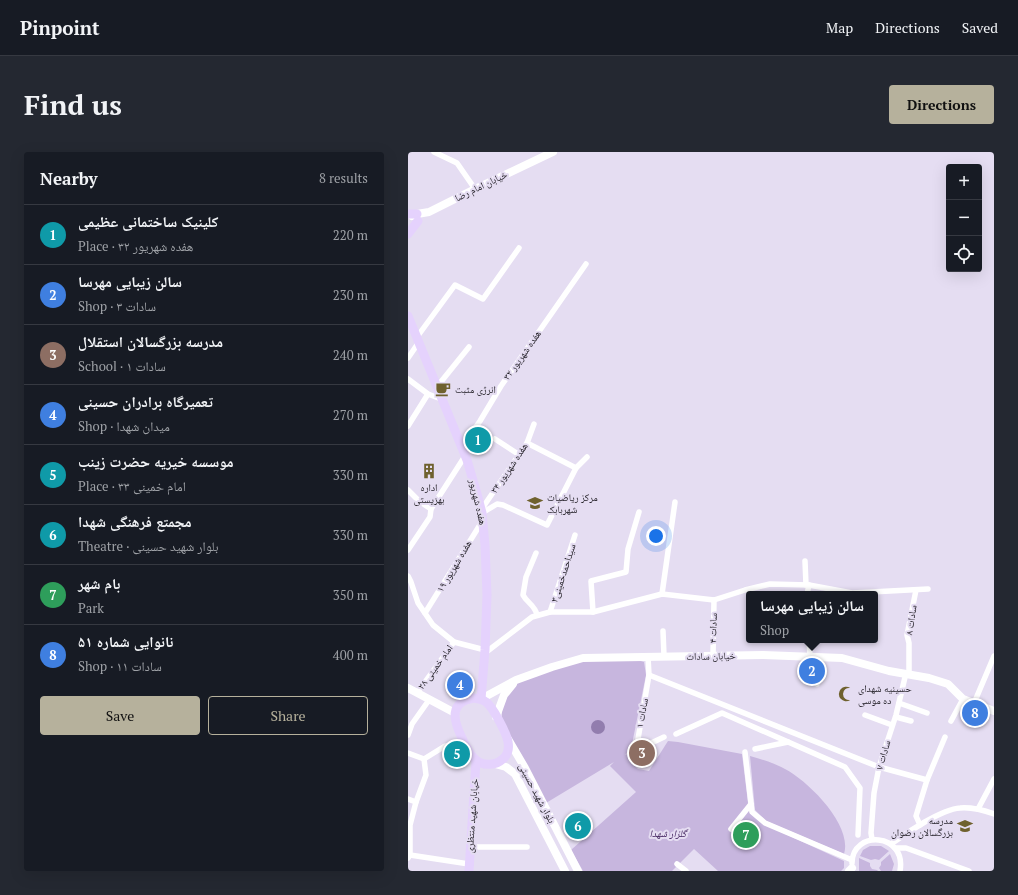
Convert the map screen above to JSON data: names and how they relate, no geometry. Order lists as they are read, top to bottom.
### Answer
{
  "streets": {
    "main road": ["هفده شهریور", "خیابان شهید منتظری"],
    "street": [
      "خیابان امام رضا",
      "هفده شهریور ۳۲",
      "هفده شهریور ۳۴",
      "هفده شهریور ۱۹",
      "سیداحمدخمینی۳",
      "سادات ۸",
      "سادات ۴",
      "خیابان سادات",
      "امام خمینی ۲۸",
      "سادات ۱",
      "سادات ۷",
      "بلوار شهید حسینی"
    ]
  },
  "crossings": [
    ["هفده شهریور ۳۲", "هفده شهریور"],
    ["هفده شهریور ۳۴", "هفده شهریور"],
    ["هفده شهریور ۳۴", "هفده شهریور ۱۹"],
    ["هفده شهریور", "هفده شهریور ۱۹"],
    ["هفده شهریور", "خیابان سادات"],
    ["هفده شهریور", "بلوار شهید حسینی"],
    ["هفده شهریور", "خیابان شهید منتظری"],
    ["سادات ۸", "خیابان سادات"],
    ["سادات ۸", "سادات ۷"],
    ["سادات ۴", "خیابان سادات"],
    ["خیابان سادات", "سادات ۱"],
    ["خیابان سادات", "سادات ۷"],
    ["خیابان سادات", "بلوار شهید حسینی"],
    ["خیابان سادات", "خیابان شهید منتظری"],
    ["بلوار شهید حسینی", "خیابان شهید منتظری"]
  ],
  "parks": ["گلزار شهدا"],
  "places": {
    "cafe": ["انرژی مثبت"],
    "building": ["اداره بهزیستی"],
    "school or university": ["مرکز ریاضیات شهربابک", "مدرسه بزرگسالان رضوان"],
    "mosque": ["حسینیه شهدای ده موسی"]
  },
  "page": {
    "header": "Pinpoint",
    "nav": ["Map", "Directions", "Saved"],
    "buttons": [
      "Directions",
      ["Save", "Share"]
    ],
    "title": "Find us",
    "heading": ["Nearby", "8 results"],
    "map_buttons": ["+", "−"],
    "list": [
      {
        "mark": "1",
        "name": "کلینیک ساختمانی عظیمی",
        "note": "Place · هفده شهریور ۳۲",
        "value": "220 m"
      },
      {
        "mark": "2",
        "name": "سالن زیبایی مهرسا",
        "note": "Shop · سادات ۳",
        "value": "230 m"
      },
      {
        "mark": "3",
        "name": "مدرسه بزرگسالان استقلال",
        "note": "School · سادات ۱",
        "value": "240 m"
      },
      {
        "mark": "4",
        "name": "تعمیرگاه برادران حسینی",
        "note": "Shop · میدان شهدا",
        "value": "270 m"
      },
      {
        "mark": "5",
        "name": "موسسه خیریه حضرت زینب",
        "note": "Place · امام خمینی ۳۳",
        "value": "330 m"
      },
      {
        "mark": "6",
        "name": "مجمتع فرهنگی شهدا",
        "note": "Theatre · بلوار شهید حسینی",
        "value": "330 m"
      },
      {
        "mark": "7",
        "name": "بام شهر",
        "note": "Park",
        "value": "350 m"
      },
      {
        "mark": "8",
        "name": "نانوایی شماره ۵۱",
        "note": "Shop · سادات ۱۱",
        "value": "400 m"
      }
    ],
    "pins": [
      "1",
      "2",
      "4",
      "8",
      "3",
      "5",
      "6",
      "7"
    ],
    "popup": ["سالن زیبایی مهرسا", "Shop"]
  }
}
